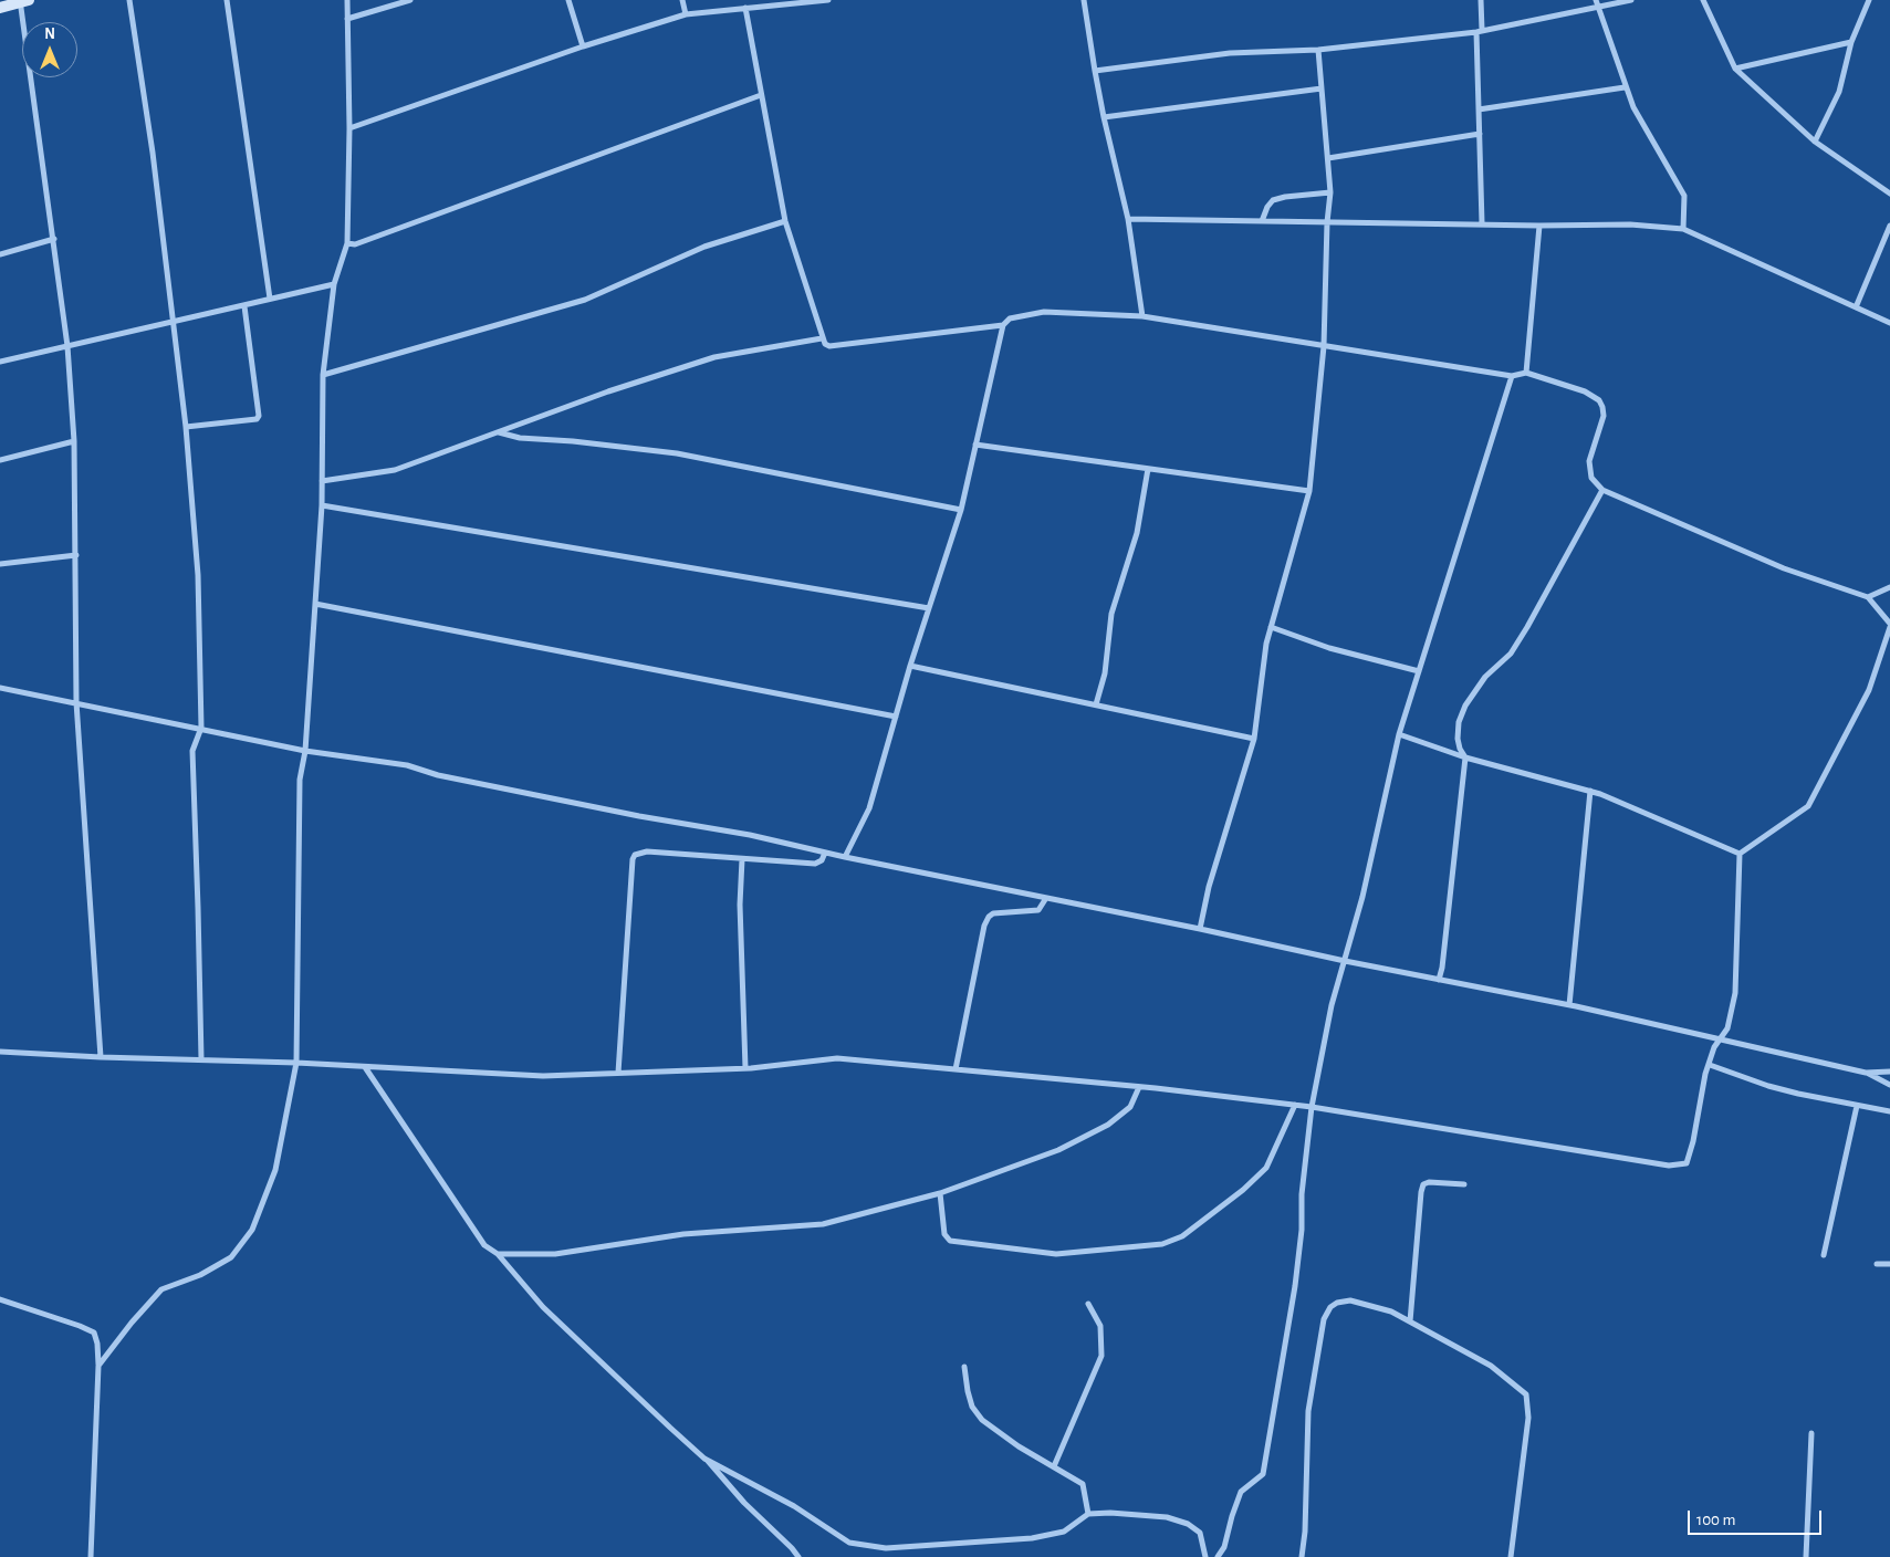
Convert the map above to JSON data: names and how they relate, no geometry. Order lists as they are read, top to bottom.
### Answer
{
  "scale_bar": "100 m",
  "north": "top"
}
